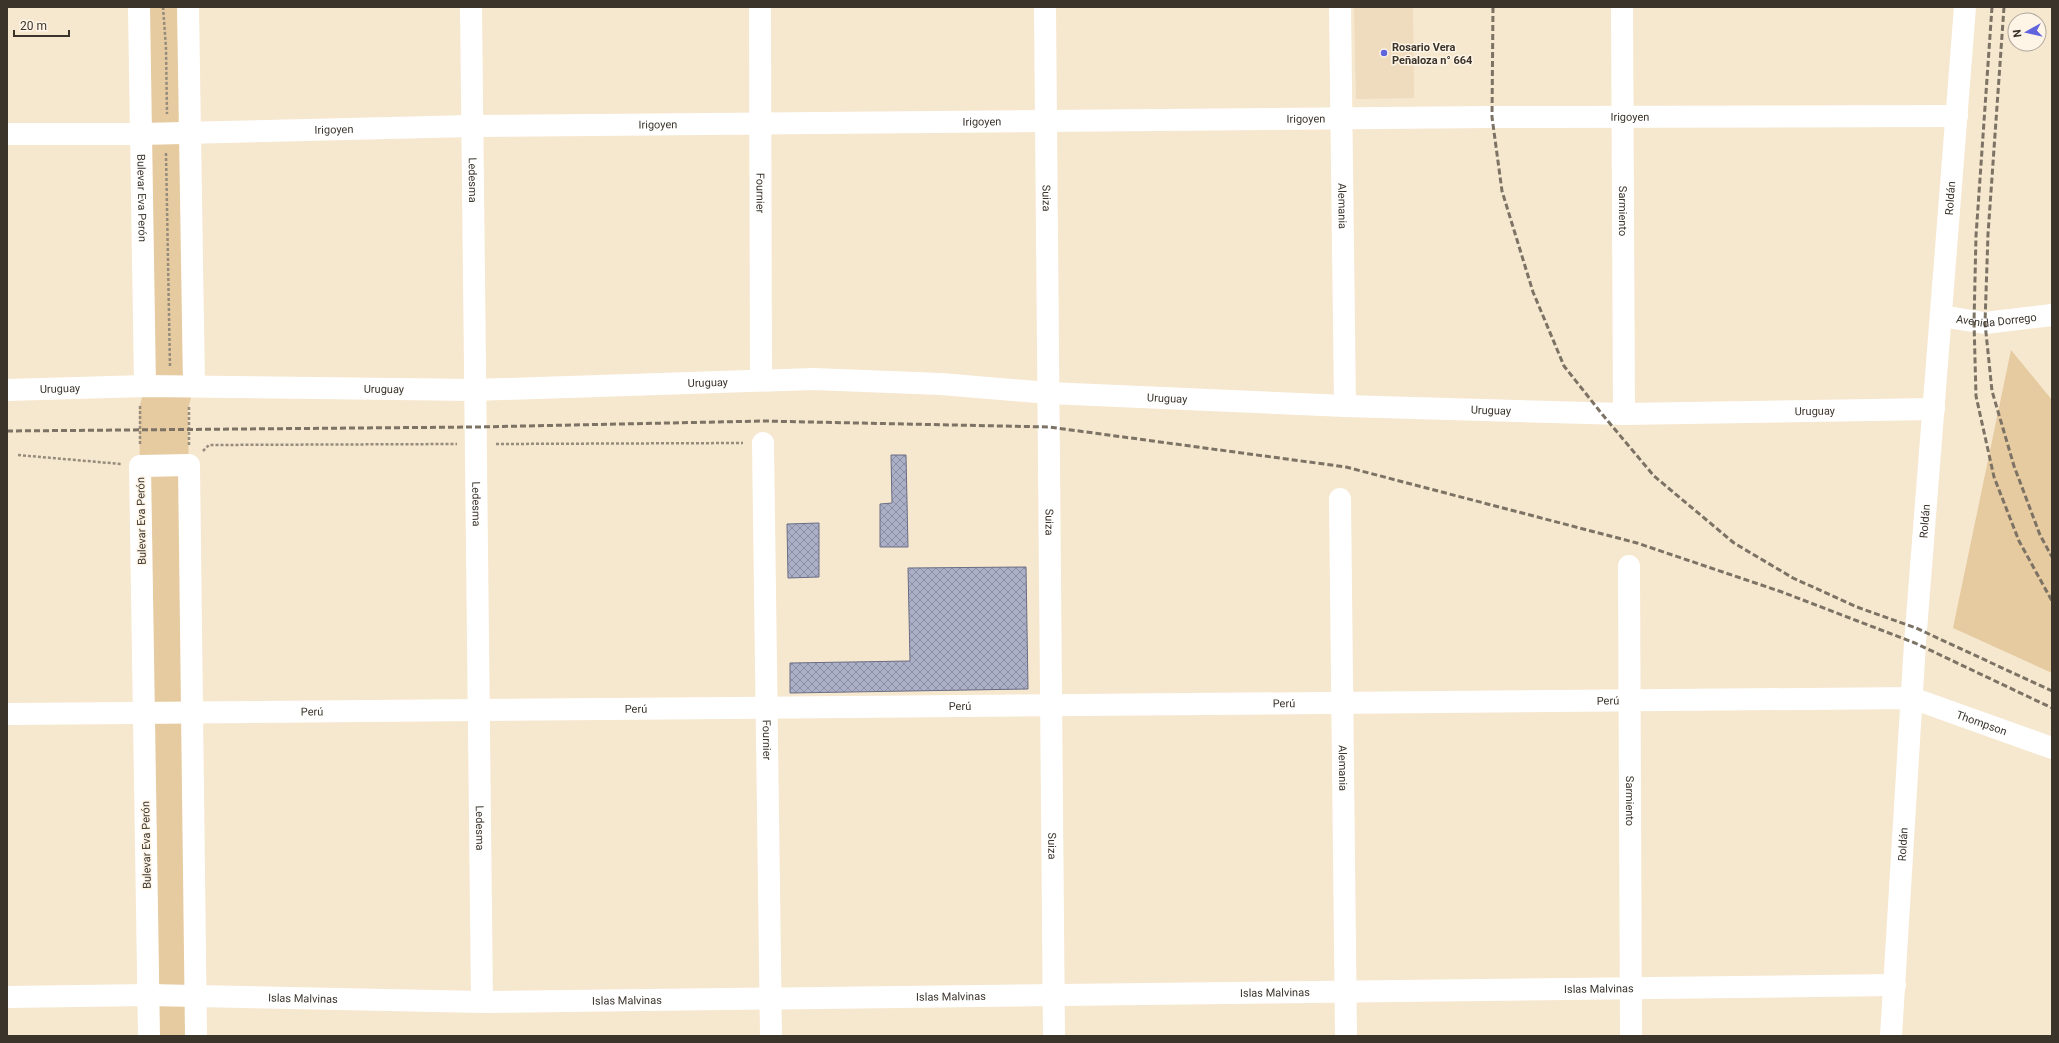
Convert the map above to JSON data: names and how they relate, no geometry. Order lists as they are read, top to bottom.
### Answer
{
  "streets": {
    "street": [
      "Irigoyen",
      "Ledesma",
      "Fournier",
      "Bulevar Eva Perón",
      "Suiza",
      "Roldán",
      "Alemania",
      "Sarmiento",
      "Avenida Dorrego",
      "Uruguay",
      "Perú",
      "Thompson",
      "Islas Malvinas"
    ]
  },
  "crossings": [
    ["Irigoyen", "Ledesma"],
    ["Irigoyen", "Fournier"],
    ["Irigoyen", "Bulevar Eva Perón"],
    ["Irigoyen", "Suiza"],
    ["Irigoyen", "Roldán"],
    ["Irigoyen", "Alemania"],
    ["Irigoyen", "Sarmiento"],
    ["Ledesma", "Uruguay"],
    ["Ledesma", "Perú"],
    ["Ledesma", "Islas Malvinas"],
    ["Fournier", "Uruguay"],
    ["Fournier", "Perú"],
    ["Fournier", "Islas Malvinas"],
    ["Bulevar Eva Perón", "Uruguay"],
    ["Bulevar Eva Perón", "Perú"],
    ["Bulevar Eva Perón", "Islas Malvinas"],
    ["Suiza", "Uruguay"],
    ["Suiza", "Perú"],
    ["Suiza", "Islas Malvinas"],
    ["Roldán", "Avenida Dorrego"],
    ["Roldán", "Uruguay"],
    ["Roldán", "Perú"],
    ["Roldán", "Thompson"],
    ["Roldán", "Islas Malvinas"],
    ["Alemania", "Uruguay"],
    ["Alemania", "Perú"],
    ["Alemania", "Islas Malvinas"],
    ["Sarmiento", "Uruguay"],
    ["Sarmiento", "Perú"],
    ["Sarmiento", "Islas Malvinas"],
    ["Perú", "Thompson"]
  ],
  "places": ["Rosario Vera Peñaloza n° 664"],
  "scale_bar": "20 m",
  "north": "left"
}
